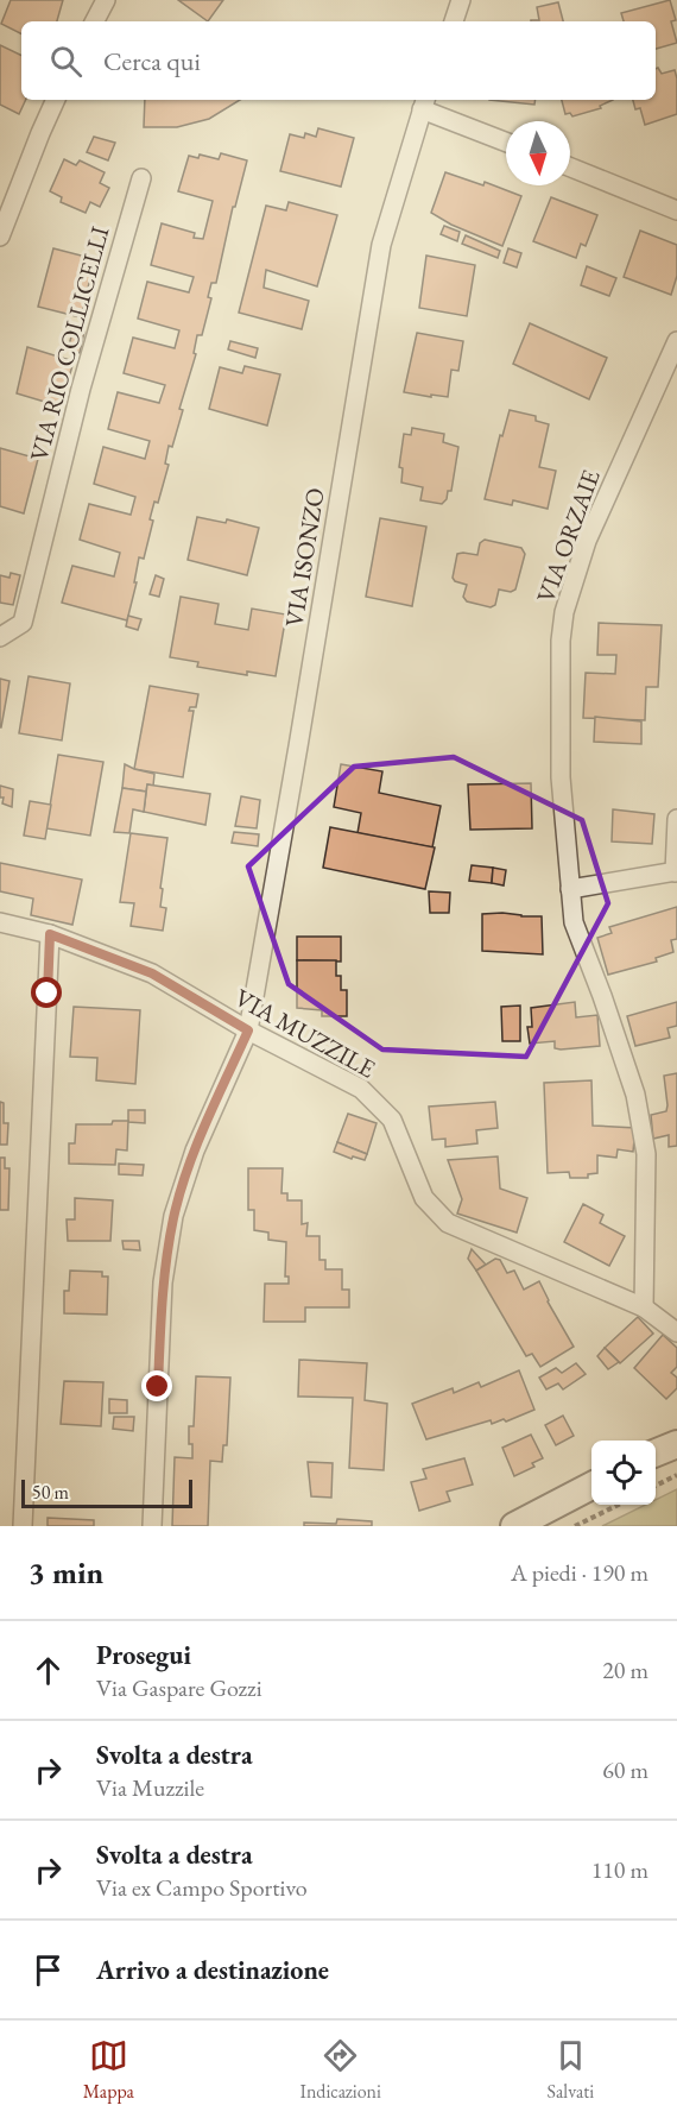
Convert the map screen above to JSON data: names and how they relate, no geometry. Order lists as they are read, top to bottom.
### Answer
{
  "streets": {
    "street": [
      "VIA RIO COLLICELLI",
      "VIA ORZAIE",
      "VIA ISONZO",
      "VIA MUZZILE"
    ]
  },
  "crossings": [
    ["VIA ISONZO", "VIA MUZZILE"]
  ],
  "scale_bar": "50 m",
  "north": "bottom",
  "page": {
    "search": "Cerca qui",
    "scale": "50 m",
    "heading": ["3 min", "A piedi · 190 m"],
    "list": [
      ["Prosegui", "Via Gaspare Gozzi", "20 m"],
      ["Svolta a destra", "Via Muzzile", "60 m"],
      ["Svolta a destra", "Via ex Campo Sportivo", "110 m"],
      "Arrivo a destinazione"
    ],
    "nav": ["Mappa", "Indicazioni", "Salvati"]
  }
}
